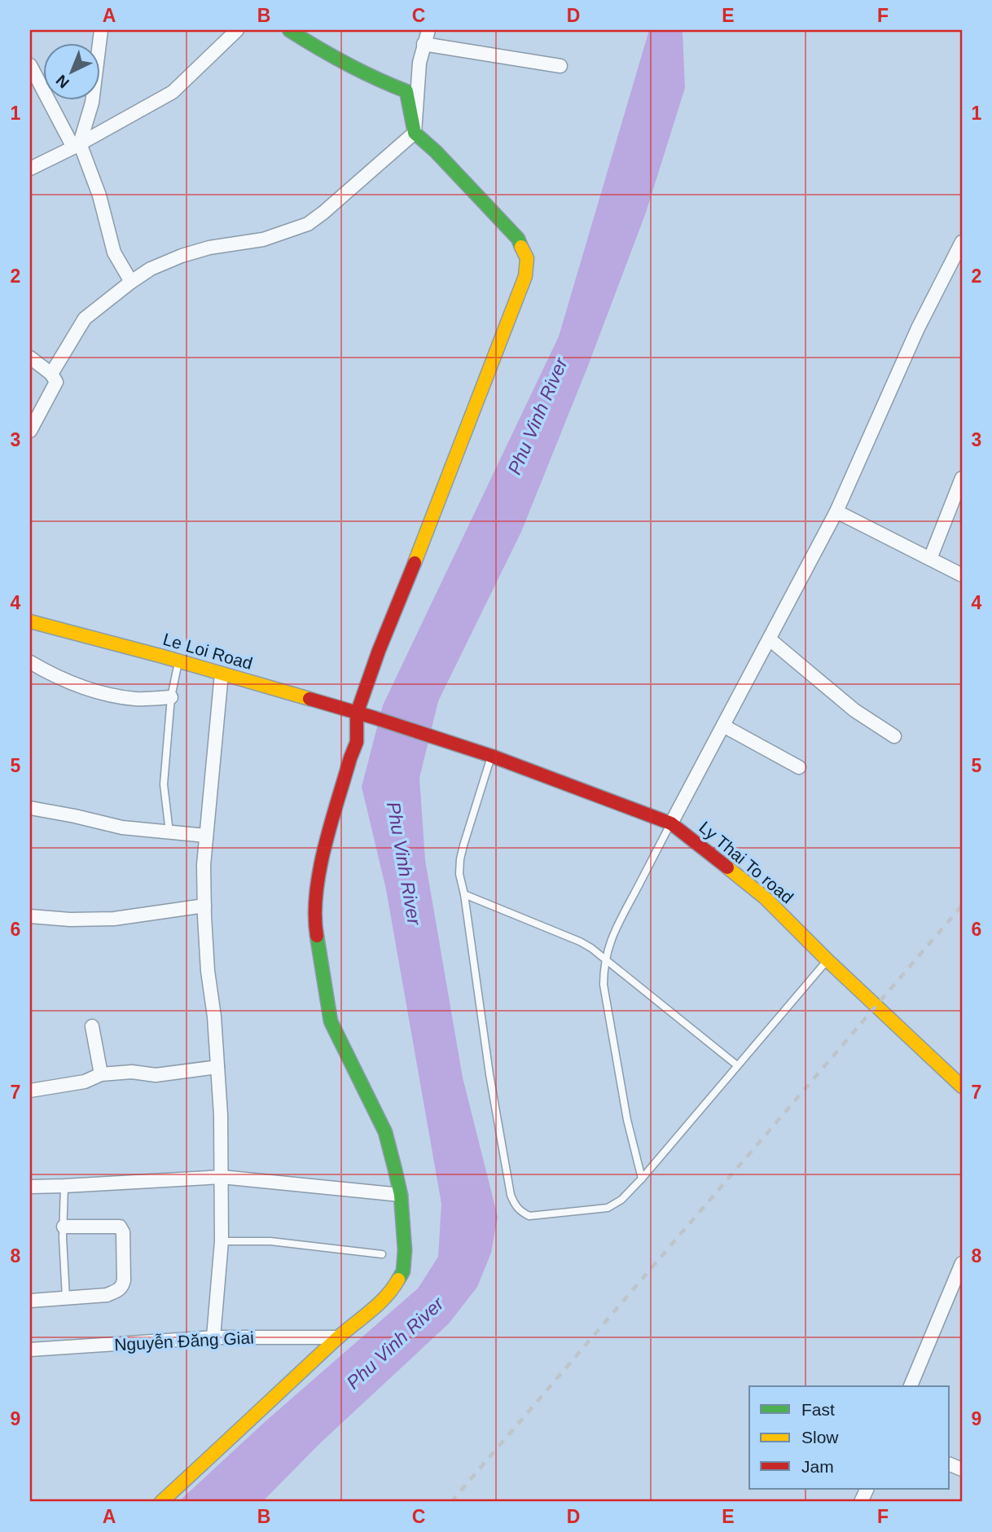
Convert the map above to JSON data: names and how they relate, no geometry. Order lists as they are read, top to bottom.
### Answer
{
  "streets": {
    "street": ["Le Loi Road", "Ly Thai To road", "Nguyễn Đăng Giai"]
  },
  "crossings": [
    ["Le Loi Road", "Ly Thai To road"]
  ],
  "water": ["Phu Vinh River"],
  "legend": ["Fast", "Slow", "Jam"],
  "north": "bottom left",
  "grid": {
    "columns": [
      "A",
      "B",
      "C",
      "D",
      "E",
      "F"
    ],
    "rows": [
      "1",
      "2",
      "3",
      "4",
      "5",
      "6",
      "7",
      "8",
      "9"
    ]
  }
}
